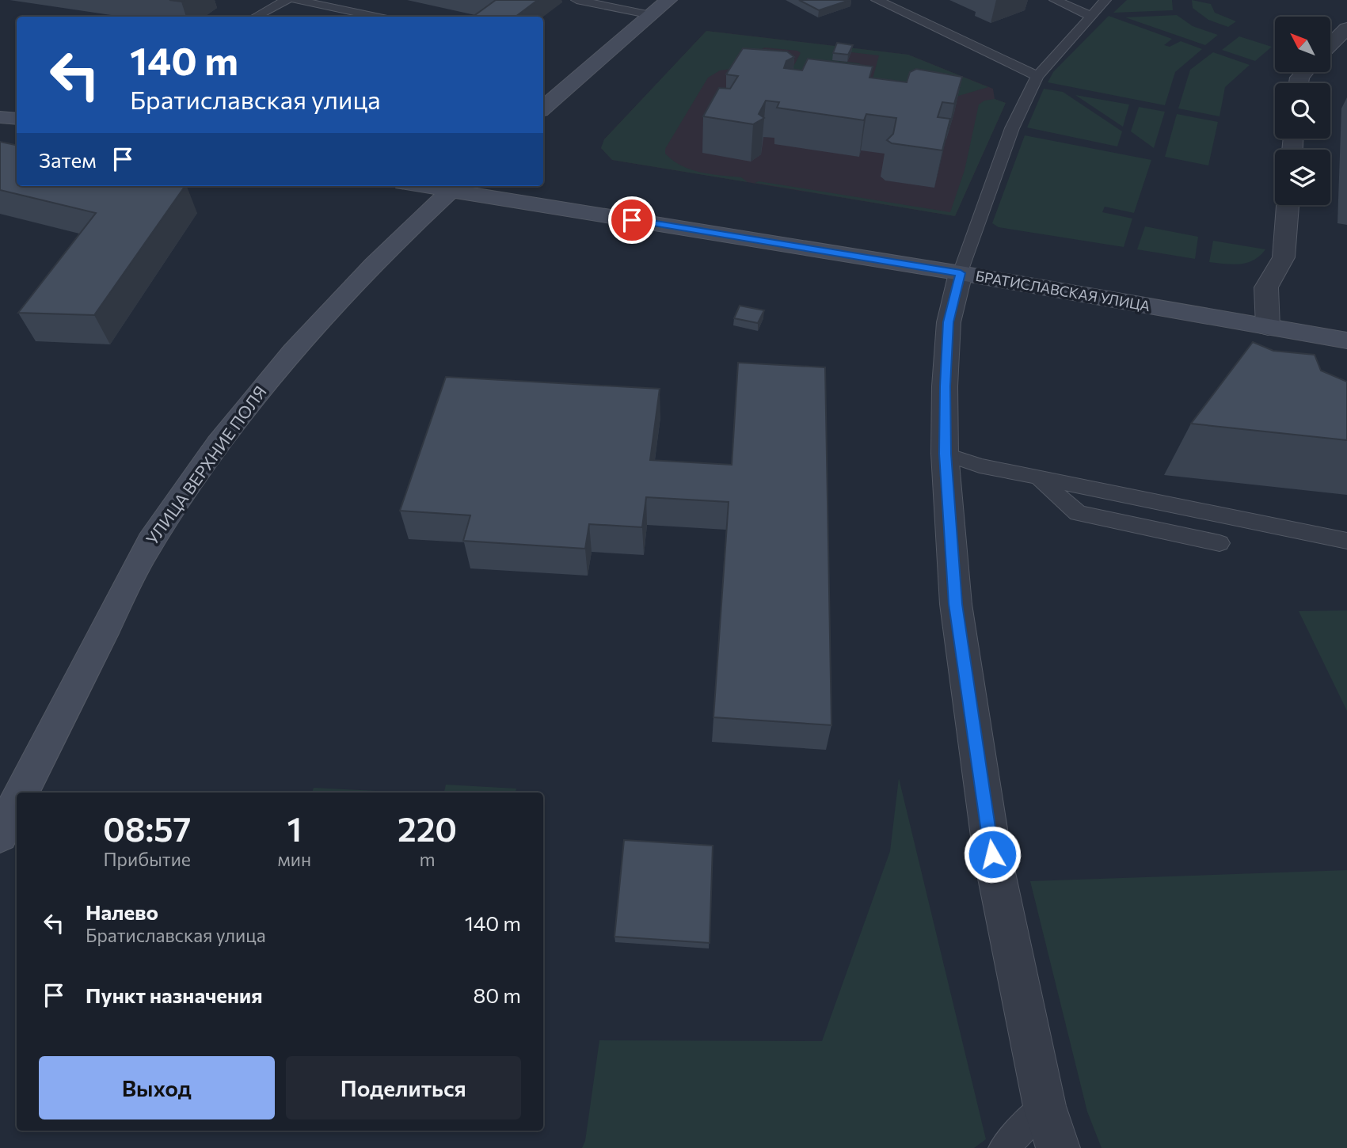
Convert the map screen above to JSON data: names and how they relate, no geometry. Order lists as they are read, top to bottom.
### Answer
{
  "streets": {
    "main road": ["БРАТИСЛАВСКАЯ УЛИЦА", "УЛИЦА ВЕРХНИЕ ПОЛЯ"]
  },
  "crossings": [
    ["БРАТИСЛАВСКАЯ УЛИЦА", "УЛИЦА ВЕРХНИЕ ПОЛЯ"]
  ],
  "north": "top left",
  "page": {
    "turn": ["140 m", "Братиславская улица"],
    "then": "Затем",
    "eta": [
      "08:57",
      "Прибытие",
      "1",
      "мин",
      "220",
      "m"
    ],
    "list": [
      {
        "name": "Налево",
        "note": "Братиславская улица",
        "value": "140 m"
      },
      {
        "name": "Пункт назначения",
        "value": "80 m"
      }
    ],
    "buttons": ["Выход", "Поделиться"]
  }
}
